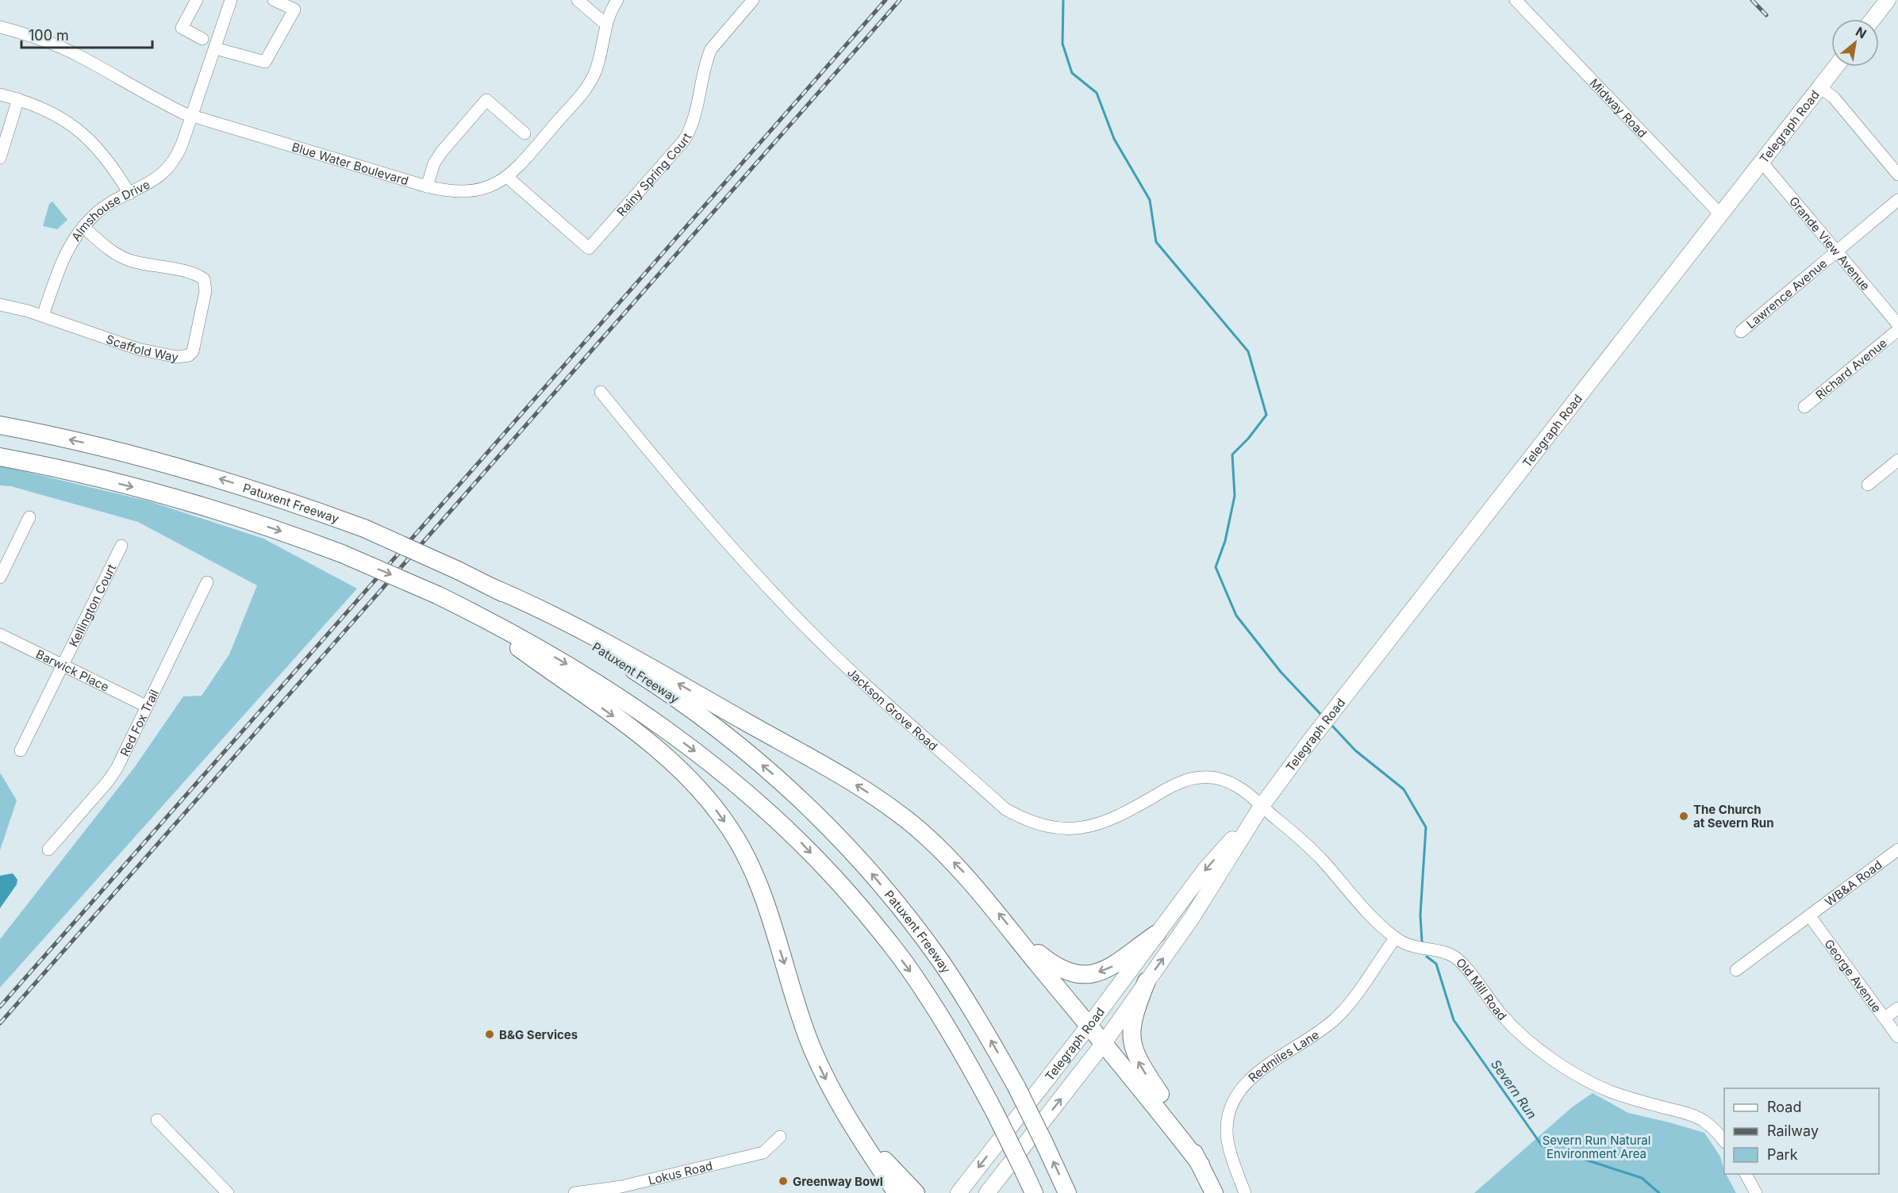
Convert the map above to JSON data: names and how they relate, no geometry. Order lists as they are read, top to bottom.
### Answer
{
  "streets": {
    "highway": ["Patuxent Freeway"],
    "main road": ["Telegraph Road"],
    "street": [
      "Midway Road",
      "Blue Water Boulevard",
      "Rainy Spring Court",
      "Almshouse Drive",
      "Grande View Avenue",
      "Lawrence Avenue",
      "Scaffold Way",
      "Richard Avenue",
      "Kellington Court",
      "Barwick Place",
      "Jackson Grove Road",
      "Red Fox Trail",
      "WB&A Road",
      "George Avenue",
      "Old Mill Road",
      "Redmiles Lane",
      "Lokus Road"
    ]
  },
  "crossings": [
    ["Midway Road", "Telegraph Road"],
    ["Telegraph Road", "Grande View Avenue"],
    ["Telegraph Road", "Jackson Grove Road"],
    ["Telegraph Road", "Old Mill Road"],
    ["Blue Water Boulevard", "Rainy Spring Court"],
    ["Blue Water Boulevard", "Almshouse Drive"],
    ["Almshouse Drive", "Scaffold Way"],
    ["Grande View Avenue", "Lawrence Avenue"],
    ["Kellington Court", "Barwick Place"],
    ["Barwick Place", "Red Fox Trail"],
    ["Jackson Grove Road", "Old Mill Road"],
    ["WB&A Road", "George Avenue"],
    ["Old Mill Road", "Redmiles Lane"]
  ],
  "water": ["Severn Run"],
  "parks": ["Severn Run Natural Environment Area"],
  "places": ["The Church at Severn Run", "B&G Services", "Greenway Bowl"],
  "legend": ["Road", "Railway", "Park"],
  "scale_bar": "100 m",
  "north": "top right"
}
